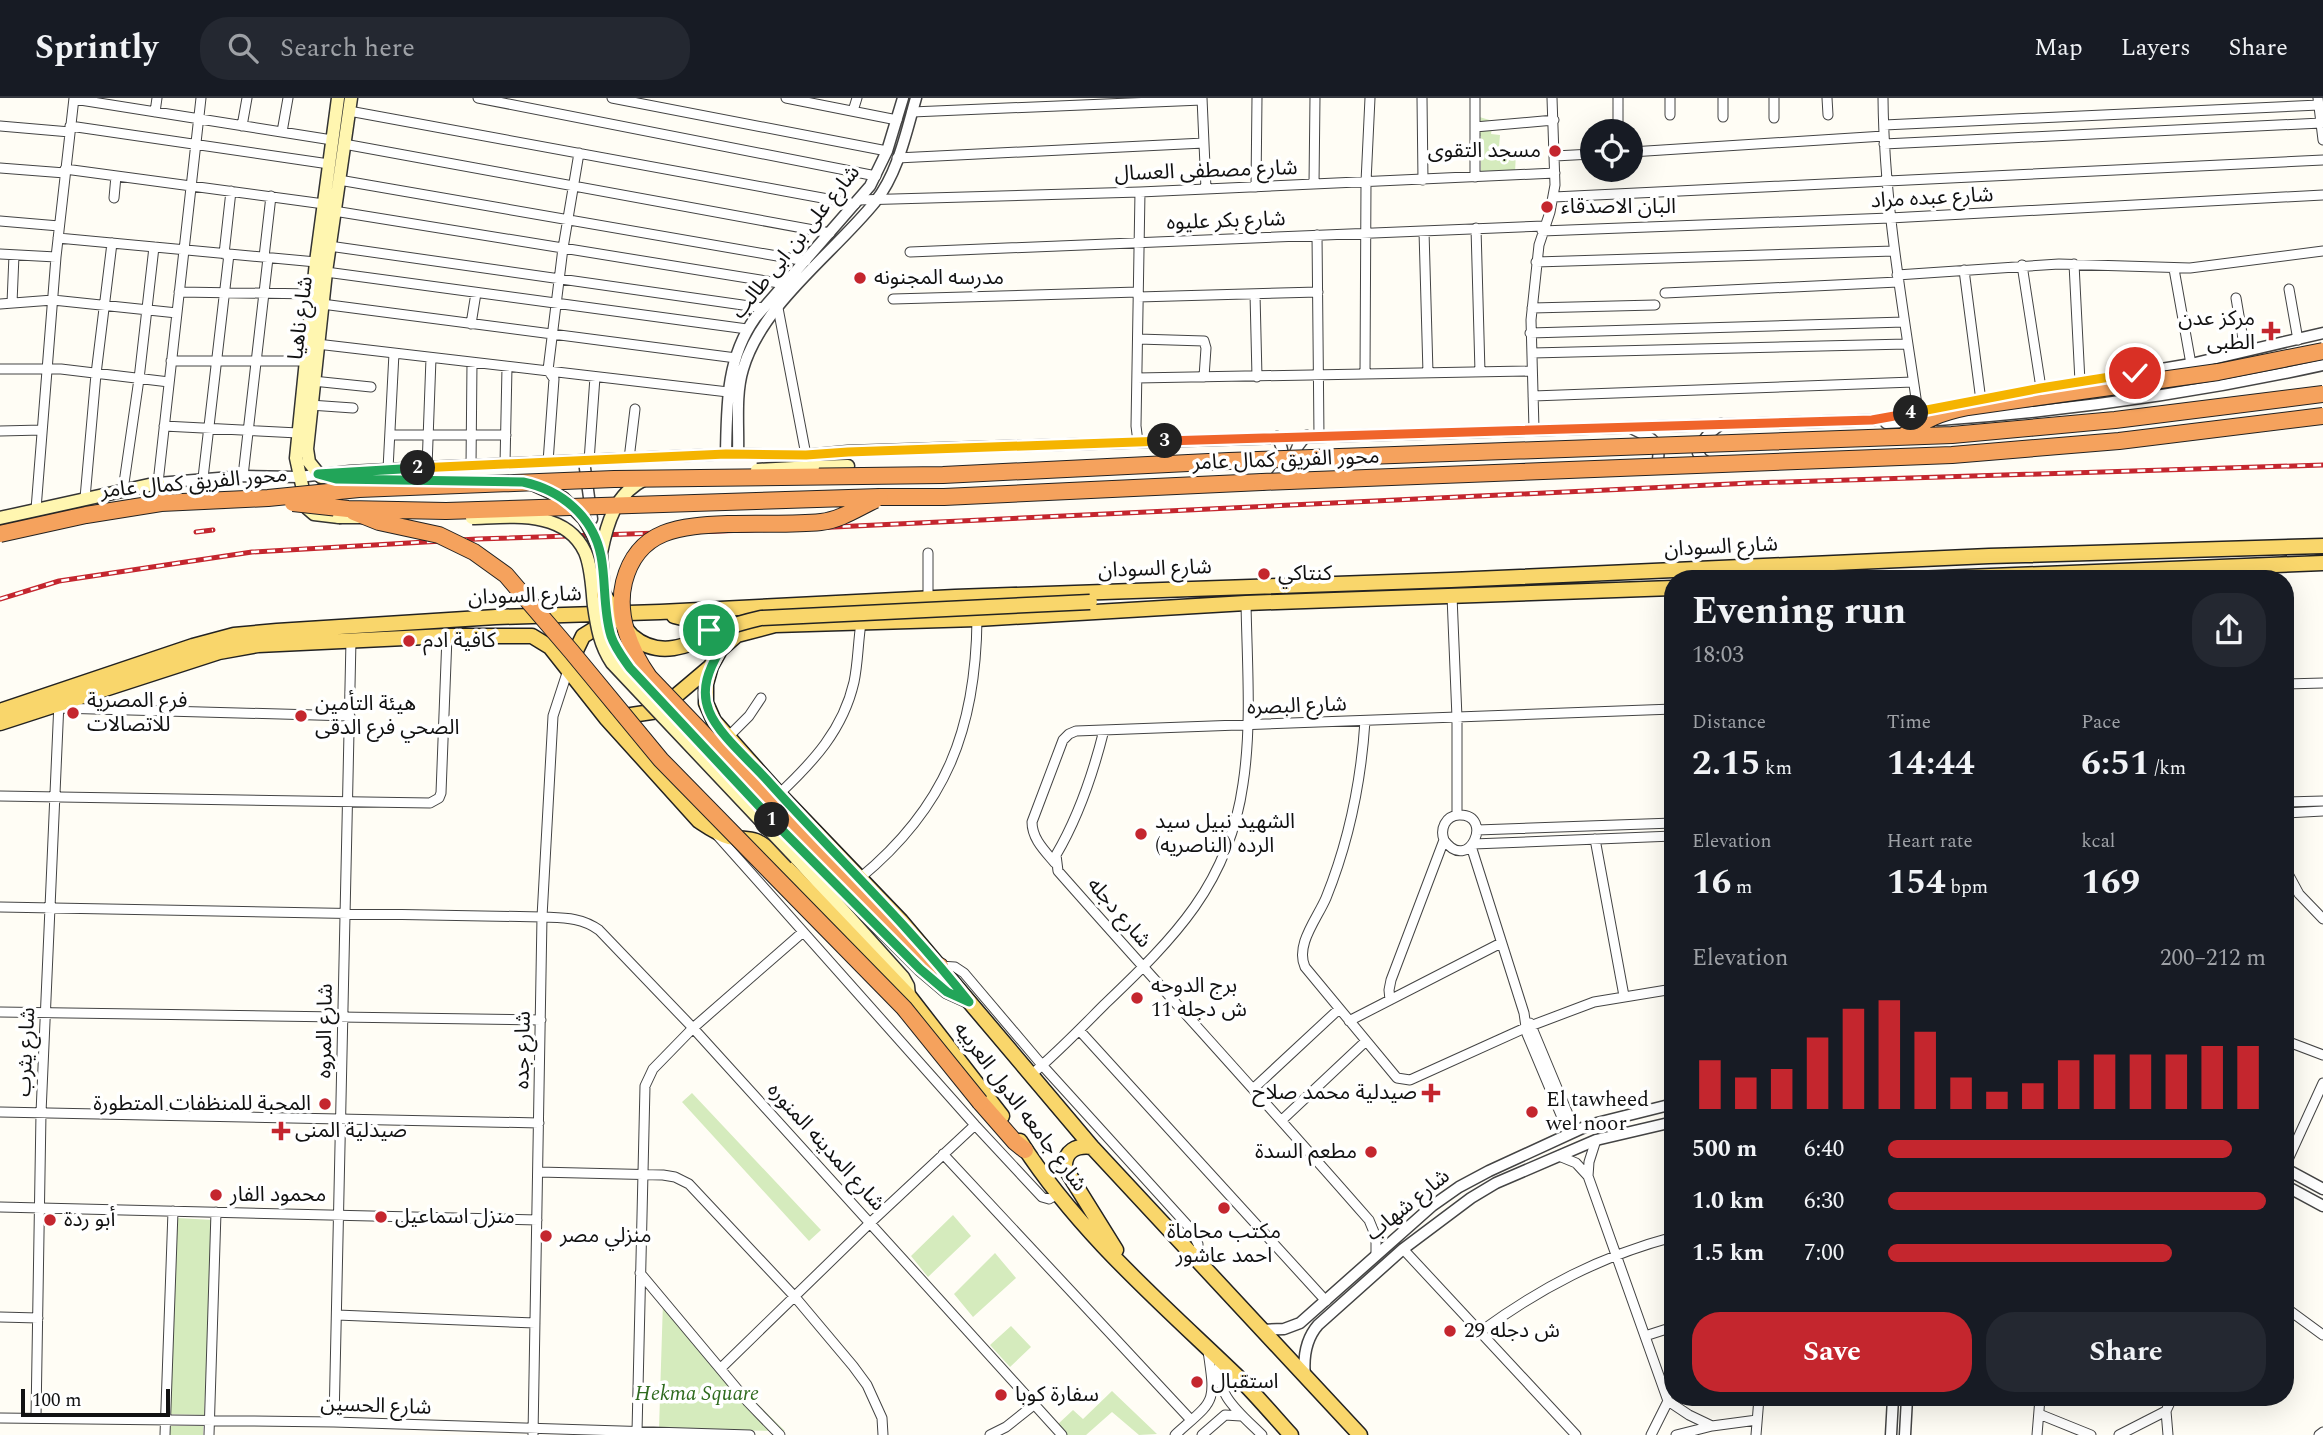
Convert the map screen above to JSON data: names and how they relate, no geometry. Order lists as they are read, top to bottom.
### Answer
{
  "streets": {
    "highway": ["محور الفريق كمال عامر"],
    "main road": ["شارع ناهيا", "شارع السودان", "شارع جامعه الدول العربيه"],
    "street": [
      "شارع مصطفى العسال",
      "شارع عبده مراد",
      "شارع بكر عليوه",
      "شارع على بن ابى طالب",
      "شارع البصره",
      "شارع دجله",
      "شارع المروه",
      "شارع جده",
      "شارع يثرب",
      "شارع المدينه المنوره",
      "شارع شهاب",
      "شارع الحسين"
    ]
  },
  "crossings": [
    ["شارع مصطفى العسال", "شارع على بن ابى طالب"],
    ["شارع مصطفى العسال", "شارع ناهيا"],
    ["شارع عبده مراد", "شارع بكر عليوه"],
    ["شارع ناهيا", "محور الفريق كمال عامر"],
    ["شارع السودان", "شارع المروه"],
    ["شارع السودان", "شارع جده"],
    ["شارع السودان", "شارع يثرب"],
    ["شارع السودان", "شارع جامعه الدول العربيه"],
    ["شارع البصره", "شارع دجله"],
    ["شارع دجله", "شارع شهاب"],
    ["شارع المروه", "شارع المدينه المنوره"],
    ["شارع المروه", "شارع الحسين"],
    ["شارع جده", "شارع جامعه الدول العربيه"],
    ["شارع جده", "شارع المدينه المنوره"],
    ["شارع جده", "شارع الحسين"],
    ["شارع يثرب", "شارع المدينه المنوره"],
    ["شارع يثرب", "شارع الحسين"],
    ["شارع جامعه الدول العربيه", "شارع شهاب"]
  ],
  "parks": ["Hekma Square"],
  "places": {
    "other": [
      "مسجد التقوى",
      "البان الاصدقاء",
      "مدرسه المجنونه",
      "كنتاكي",
      "كافية ادم",
      "فرع المصرية للاتصالات",
      "هيئة التأمين الصحي فرع الدقى",
      "الشهيد نبيل سيد الرده (الناصريه)",
      "برج الدوحه 11 ش دجله",
      "المحبة للمنظفات المتطورة",
      "El tawheed wel noor",
      "مطعم السدة",
      "محمود الفار",
      "مكتب محاماة احمد عاشور",
      "منزل اسماعيل",
      "أبو ردة",
      "منزلي مصر",
      "29 ش دجله",
      "استقبال",
      "سفارة كوبا"
    ],
    "health": ["مركز عدن الطبى", "صيدلية محمد صلاح", "صيدلية المنى"]
  },
  "scale_bar": "100 m",
  "page": {
    "header": "Sprintly",
    "search": "Search here",
    "nav": ["Map", "Layers", "Share"],
    "pins": [
      "4",
      "3",
      "2",
      "1"
    ],
    "heading": ["Evening run", "18:03"],
    "stats": [
      ["Distance", "2.15 km"],
      ["Time", "14:44"],
      ["Pace", "6:51 /km"],
      ["Elevation", "16 m"],
      ["Heart rate", "154 bpm"],
      ["kcal", "169"]
    ],
    "chart": ["Elevation", "200–212 m"],
    "list": [
      {
        "name": "500 m",
        "note": "6:40"
      },
      {
        "name": "1.0 km",
        "note": "6:30"
      },
      {
        "name": "1.5 km",
        "note": "7:00"
      }
    ],
    "buttons": ["Save", "Share"],
    "scale": "100 m"
  }
}
